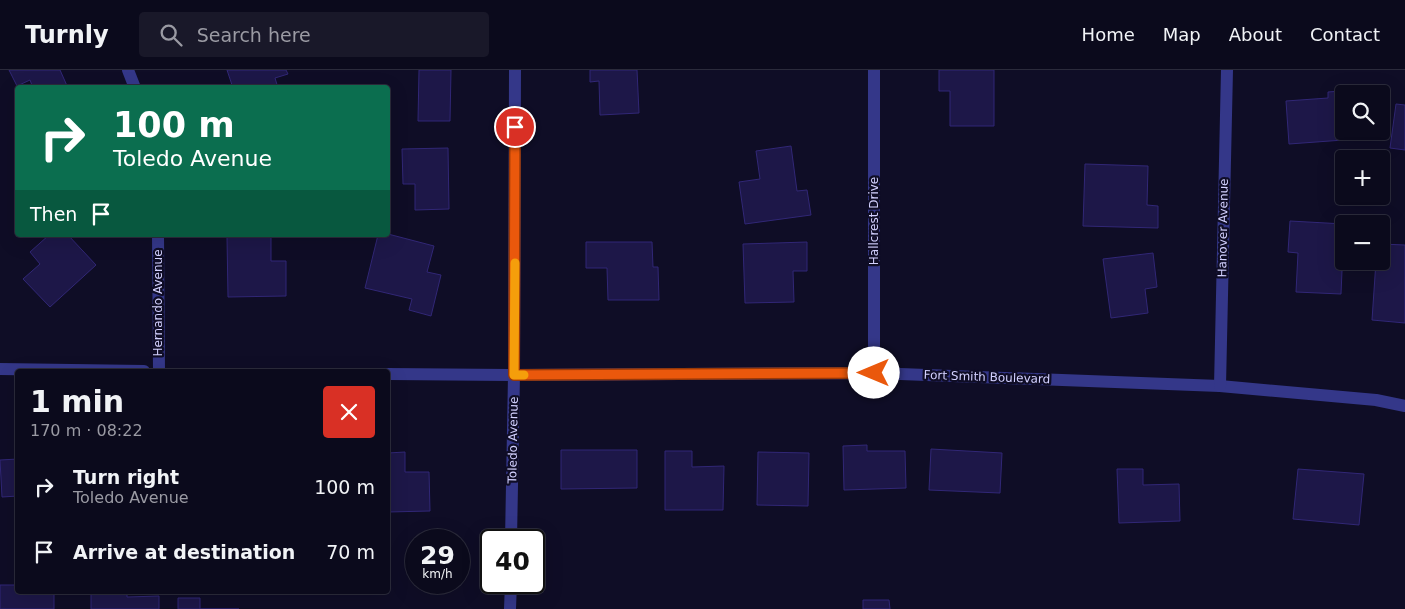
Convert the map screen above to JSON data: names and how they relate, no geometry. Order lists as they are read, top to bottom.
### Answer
{
  "streets": {
    "street": [
      "Hallcrest Drive",
      "Hanover Avenue",
      "Hernando Avenue",
      "Fort Smith Boulevard",
      "Toledo Avenue"
    ]
  },
  "crossings": [
    ["Hallcrest Drive", "Fort Smith Boulevard"],
    ["Hanover Avenue", "Fort Smith Boulevard"],
    ["Fort Smith Boulevard", "Toledo Avenue"]
  ],
  "page": {
    "header": "Turnly",
    "search": "Search here",
    "nav": [
      "Home",
      "Map",
      "About",
      "Contact"
    ],
    "map_buttons": ["+", "−"],
    "turn": ["100 m", "Toledo Avenue"],
    "then": "Then",
    "heading": ["1 min", "170 m · 08:22"],
    "list": [
      {
        "name": "Turn right",
        "note": "Toledo Avenue",
        "value": "100 m"
      },
      {
        "name": "Arrive at destination",
        "value": "70 m"
      }
    ],
    "speed": "29 km/h",
    "limit": "40"
  }
}
